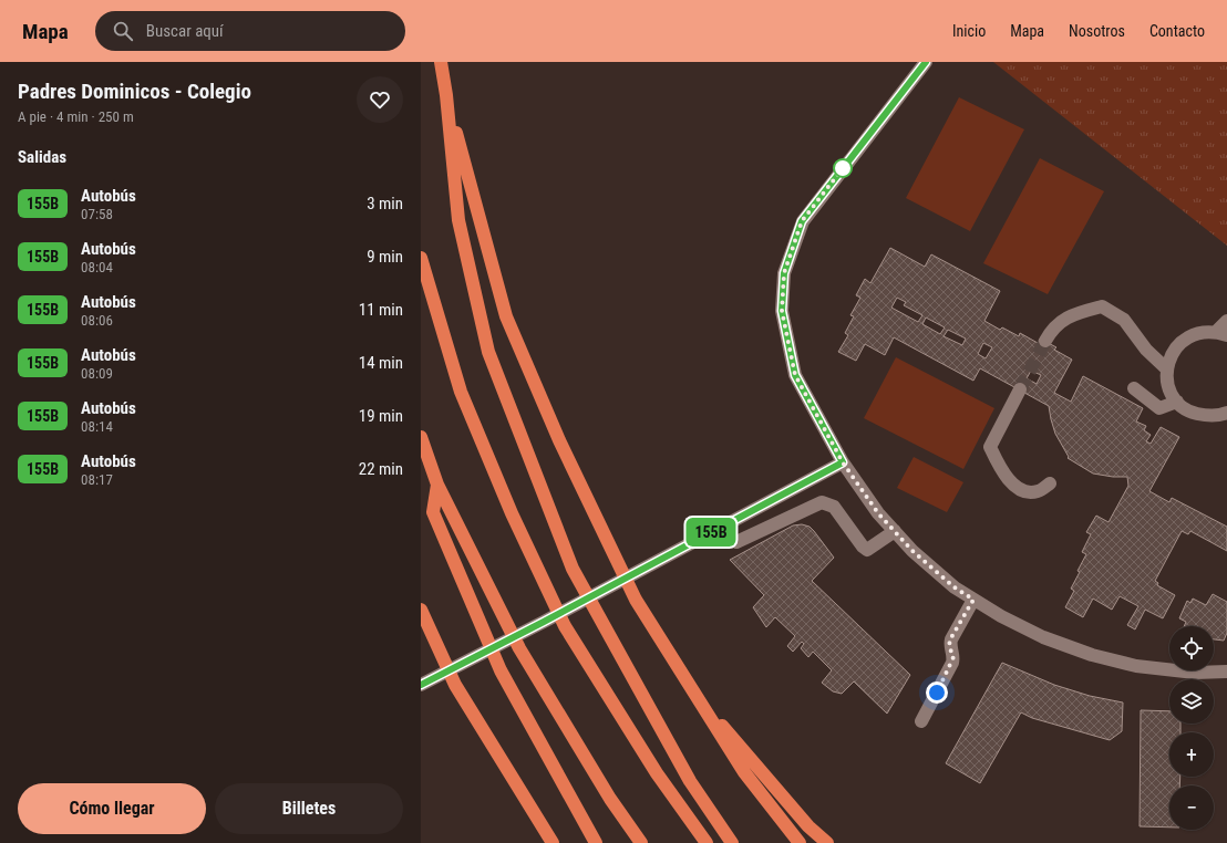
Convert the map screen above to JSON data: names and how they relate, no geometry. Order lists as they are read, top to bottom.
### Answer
{
  "lines": ["bus line 155B"],
  "page": {
    "header": "Mapa",
    "search": "Buscar aquí",
    "nav": [
      "Inicio",
      "Mapa",
      "Nosotros",
      "Contacto"
    ],
    "heading": [
      ["Padres Dominicos - Colegio", "A pie · 4 min · 250 m"],
      "Salidas"
    ],
    "on_map": "155B",
    "list": [
      {
        "mark": "155B",
        "name": "Autobús",
        "note": "07:58",
        "value": "3 min"
      },
      {
        "mark": "155B",
        "name": "Autobús",
        "note": "08:04",
        "value": "9 min"
      },
      {
        "mark": "155B",
        "name": "Autobús",
        "note": "08:06",
        "value": "11 min"
      },
      {
        "mark": "155B",
        "name": "Autobús",
        "note": "08:09",
        "value": "14 min"
      },
      {
        "mark": "155B",
        "name": "Autobús",
        "note": "08:14",
        "value": "19 min"
      },
      {
        "mark": "155B",
        "name": "Autobús",
        "note": "08:17",
        "value": "22 min"
      }
    ],
    "map_buttons": ["+", "−"],
    "buttons": ["Cómo llegar", "Billetes"]
  }
}
